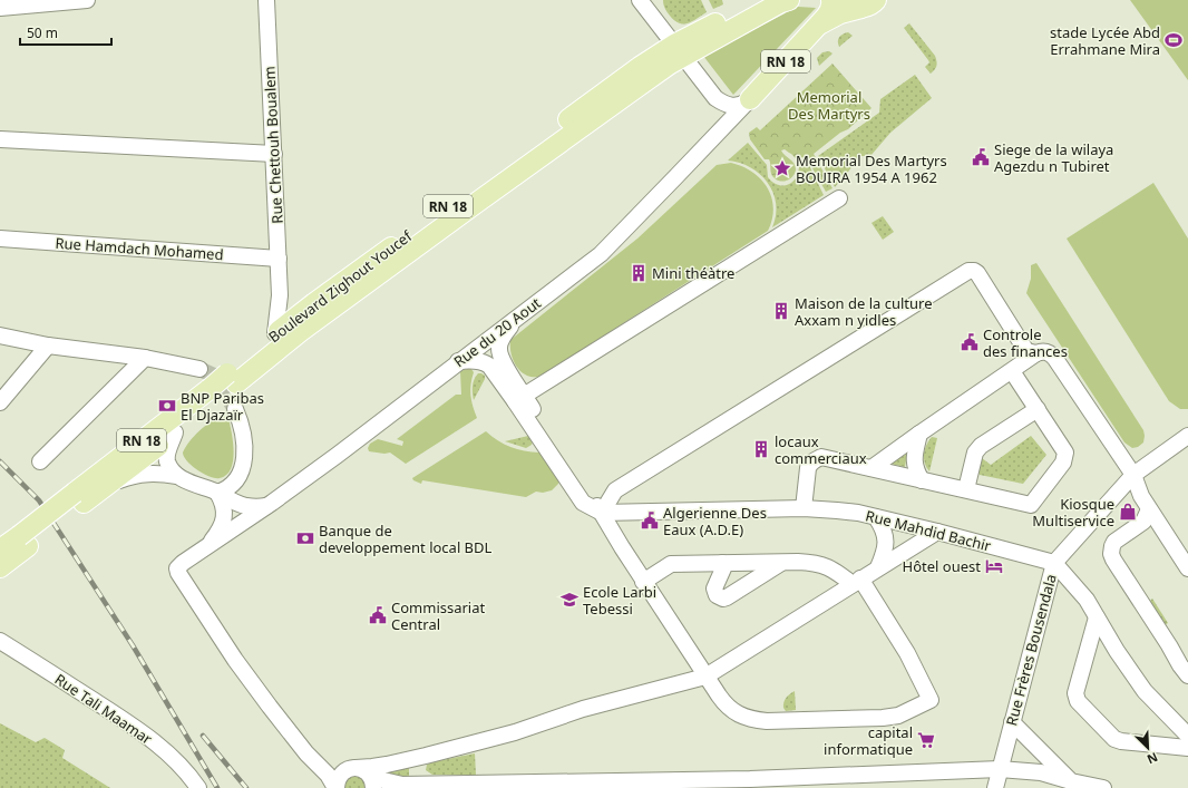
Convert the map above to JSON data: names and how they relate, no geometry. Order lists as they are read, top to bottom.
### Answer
{
  "streets": {
    "main road": ["RN 18", "Boulevard Zighout Youcef"],
    "street": [
      "Rue Chettouh Boualem",
      "Rue Hamdach Mohamed",
      "Rue du 20 Aout",
      "Rue Mahdid Bachir",
      "Rue Frères Bousendala",
      "Rue Tali Maamar"
    ]
  },
  "crossings": [
    ["RN 18", "Rue du 20 Aout"],
    ["Rue Chettouh Boualem", "Rue Hamdach Mohamed"],
    ["Rue Chettouh Boualem", "Boulevard Zighout Youcef"],
    ["Rue Mahdid Bachir", "Rue Frères Bousendala"]
  ],
  "parks": ["Memorial Des Martyrs"],
  "places": {
    "sports": ["stade Lycée Abd Errahmane Mira"],
    "public building": [
      "Siege de la wilaya Agezdu n Tubiret",
      "Controle des finances",
      "Algerienne Des Eaux (A.D.E)",
      "Commissariat Central"
    ],
    "place": ["Memorial Des Martyrs BOUIRA 1954 A 1962"],
    "building": ["Mini théàtre", "Maison de la culture Axxam n yidles", "locaux commerciaux"],
    "bank": ["BNP Paribas El Djazaïr", "Banque de developpement local BDL"],
    "shop": ["Kiosque Multiservice"],
    "hotel": ["Hôtel ouest"],
    "school or university": ["Ecole Larbi Tebessi"],
    "supermarket": ["capital informatique"]
  },
  "scale_bar": "50 m",
  "north": "bottom right"
}
